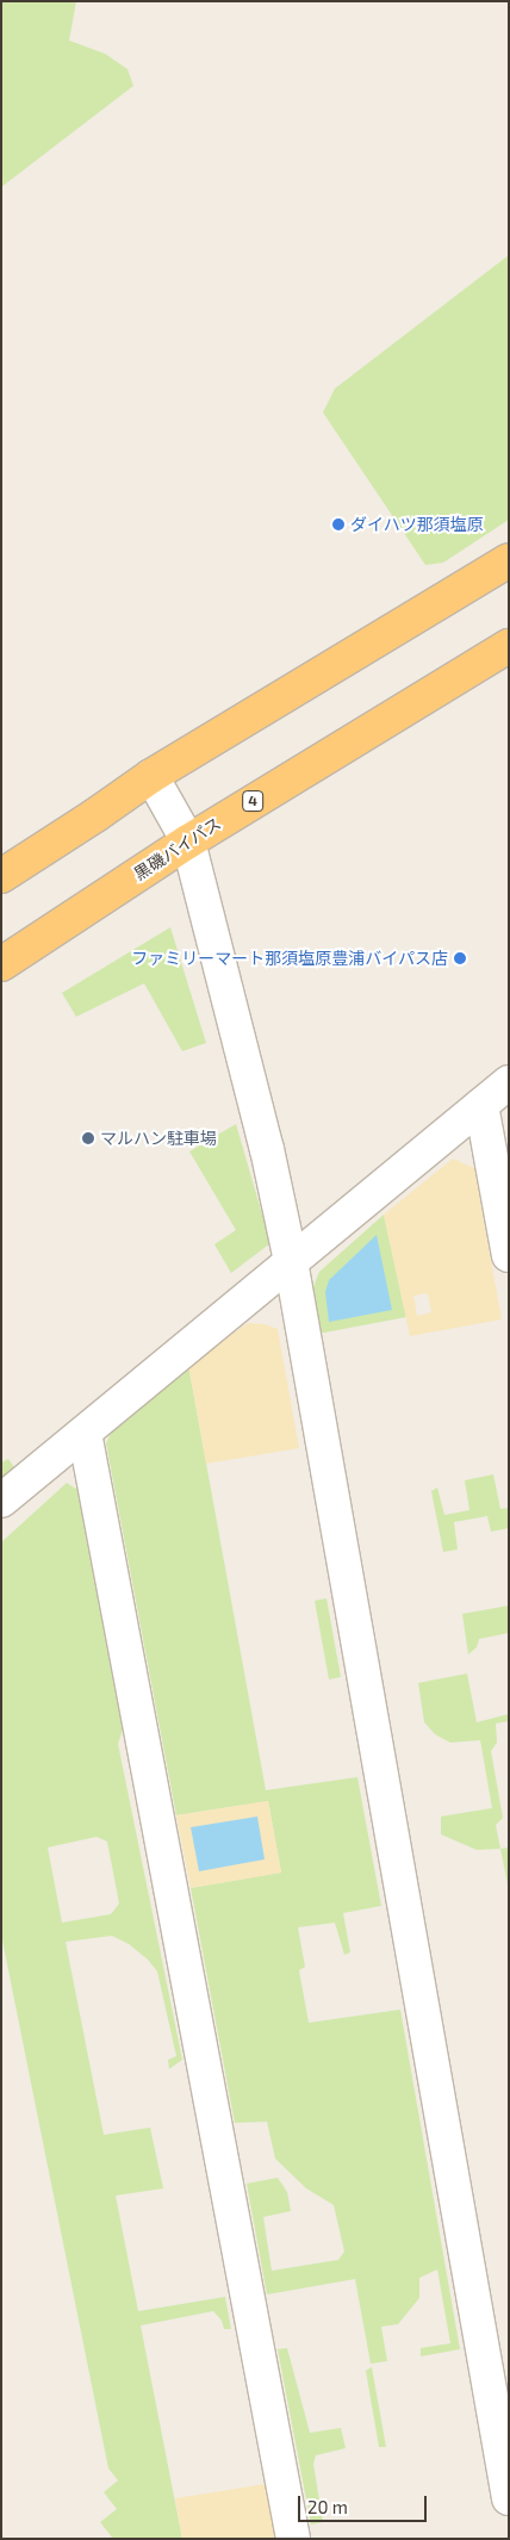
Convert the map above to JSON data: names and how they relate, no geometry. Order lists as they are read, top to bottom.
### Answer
{
  "streets": {
    "highway": ["4", "黒磯バイパス"]
  },
  "places": ["ダイハツ那須塩原", "ファミリーマート那須塩原豊浦バイパス店", "マルハン駐車場"],
  "scale_bar": "20 m"
}
